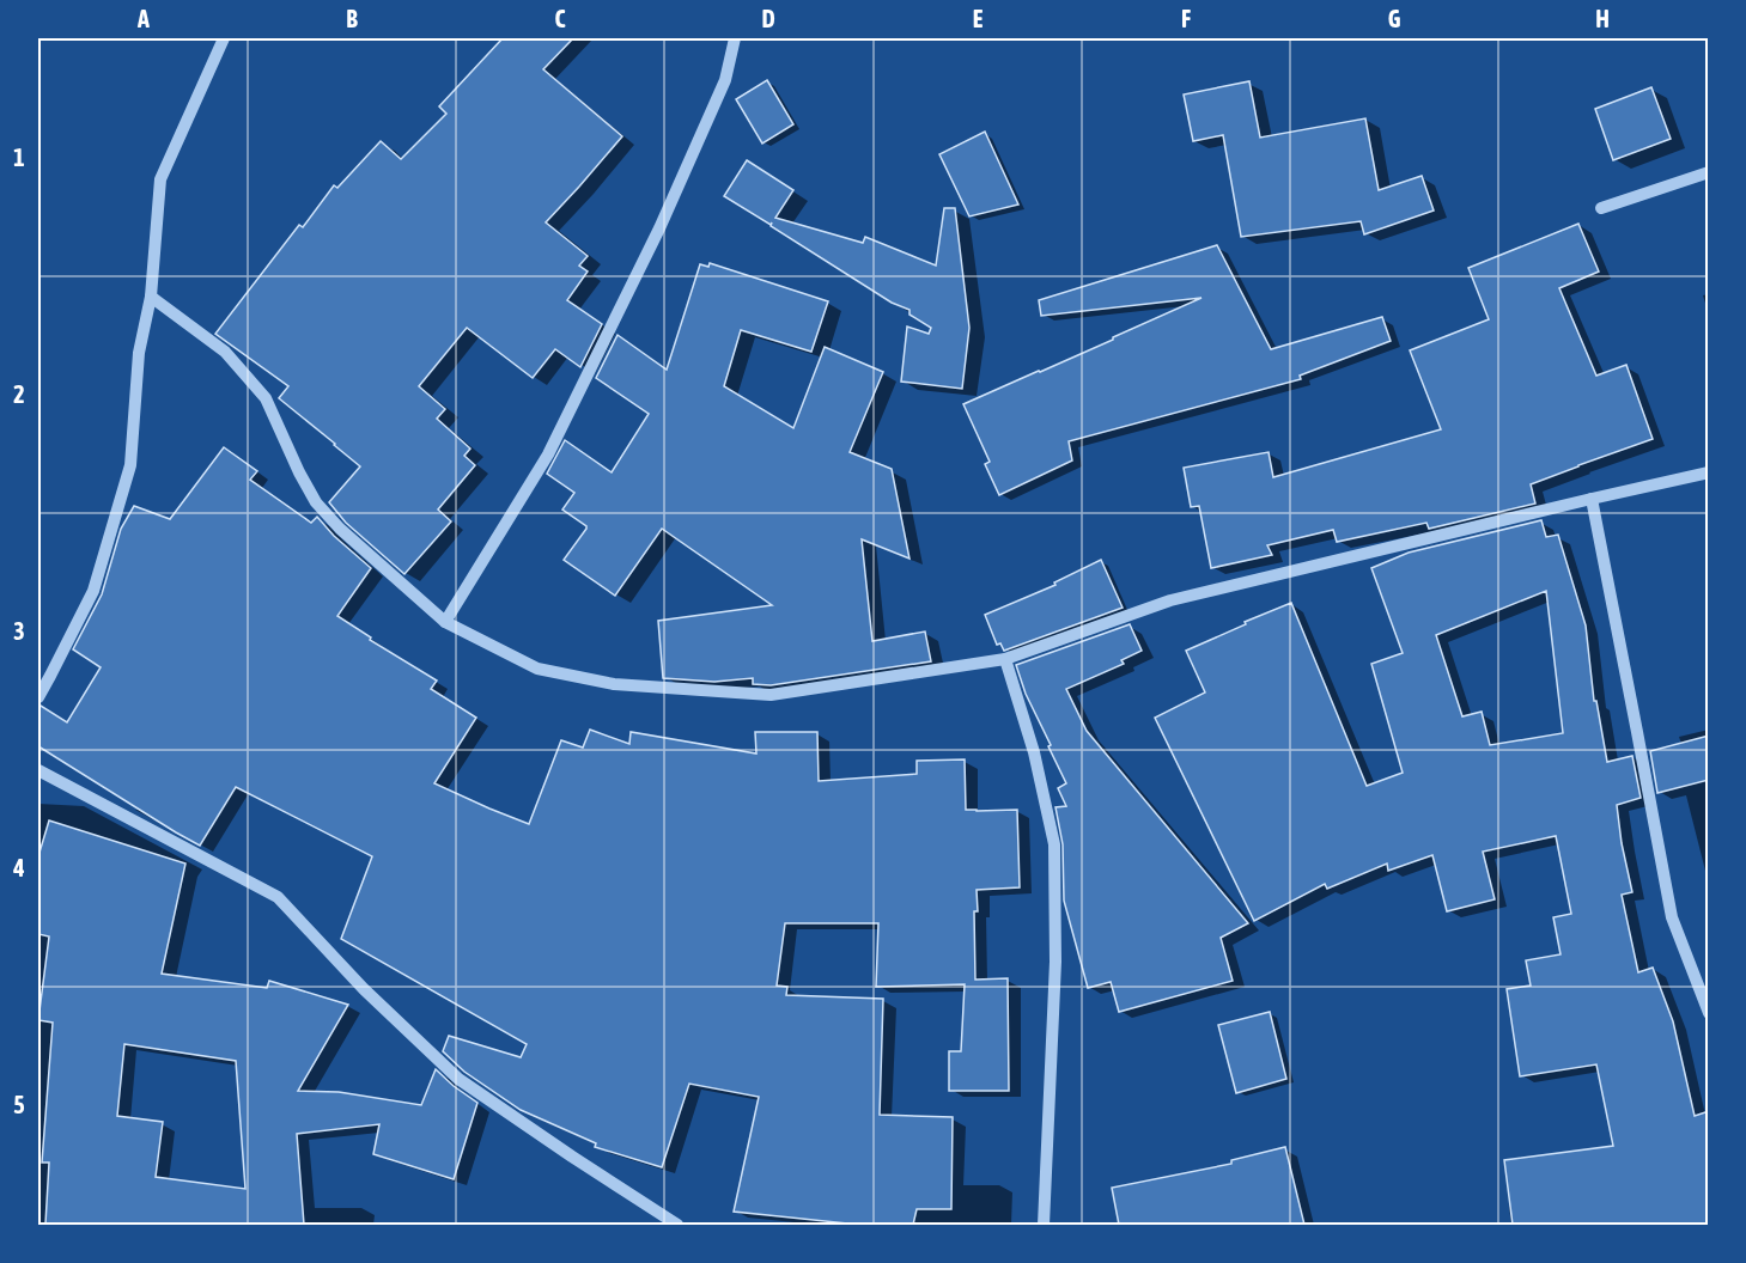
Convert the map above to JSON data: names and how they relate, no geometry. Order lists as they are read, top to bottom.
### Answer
{
  "grid": {
    "columns": [
      "A",
      "B",
      "C",
      "D",
      "E",
      "F",
      "G",
      "H"
    ],
    "rows": [
      "1",
      "2",
      "3",
      "4",
      "5"
    ]
  }
}
